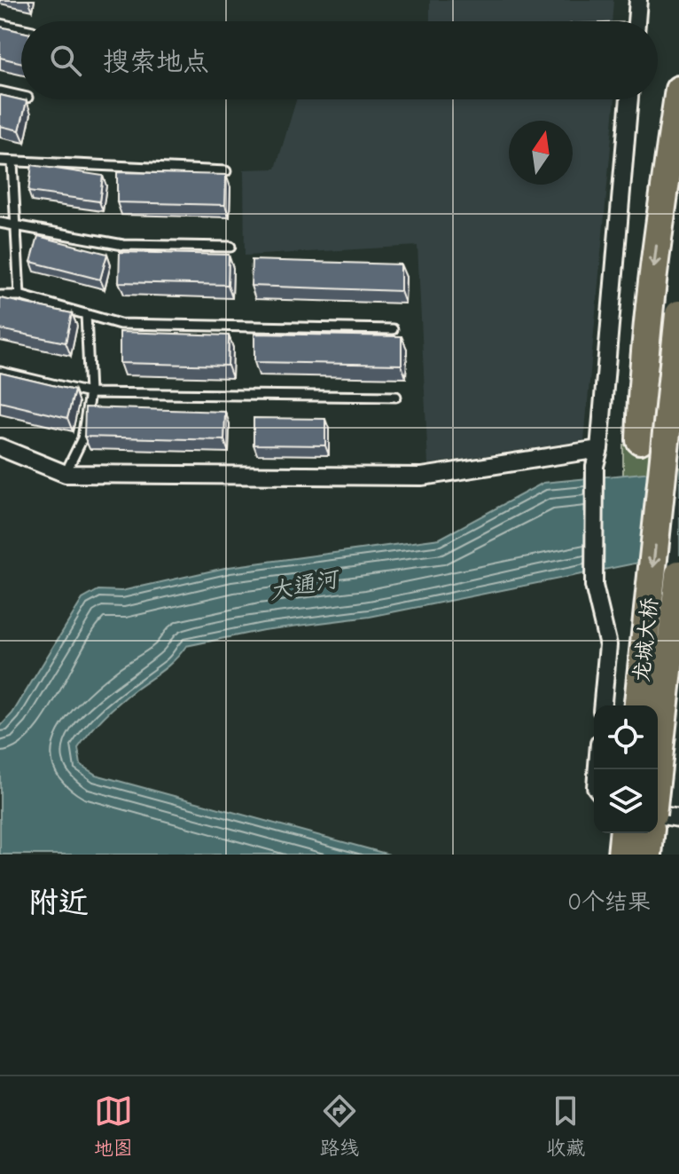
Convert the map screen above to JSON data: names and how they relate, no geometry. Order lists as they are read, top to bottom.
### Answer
{
  "streets": {
    "main road": ["龙城大桥"]
  },
  "water": ["大通河"],
  "north": "top",
  "page": {
    "search": "搜索地点",
    "heading": ["附近", "0个结果"],
    "nav": ["地图", "路线", "收藏"]
  }
}
